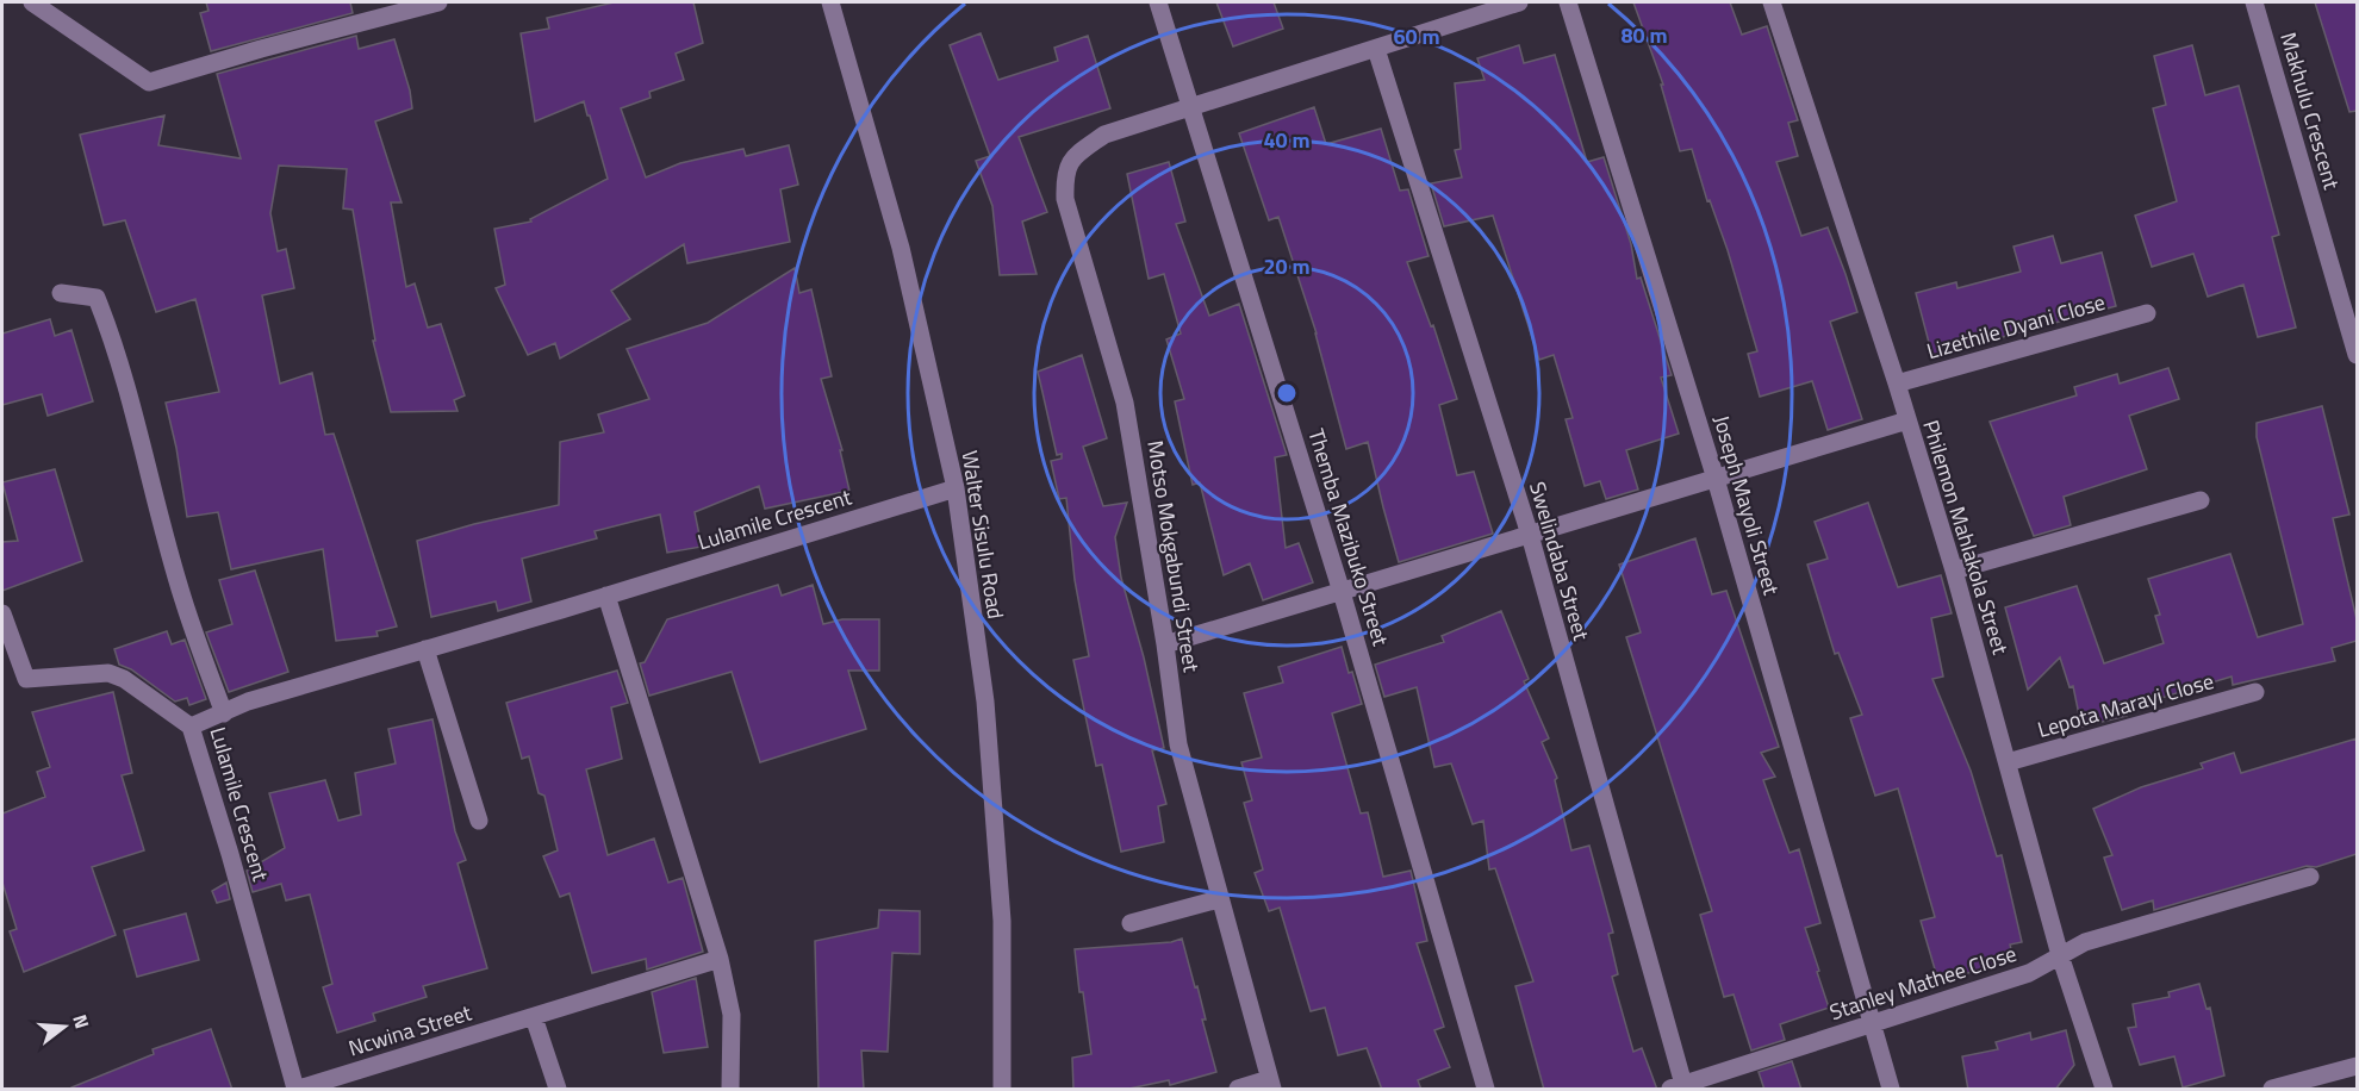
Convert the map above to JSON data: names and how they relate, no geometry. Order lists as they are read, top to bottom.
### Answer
{
  "streets": {
    "street": [
      "Makhulu Crescent",
      "Lizethile Dyani Close",
      "Joseph Mayoli Street",
      "Lulamile Crescent",
      "Walter Sisulu Road",
      "Themba Mazibuko Street",
      "Philemon Mahlakola Street",
      "Motso Mokgabundi Street",
      "Swelindaba Street",
      "Lepota Marayi Close",
      "Stanley Mathee Close",
      "Ncwina Street"
    ]
  },
  "crossings": [
    ["Lizethile Dyani Close", "Philemon Mahlakola Street"],
    ["Joseph Mayoli Street", "Stanley Mathee Close"],
    ["Lulamile Crescent", "Walter Sisulu Road"],
    ["Lulamile Crescent", "Ncwina Street"],
    ["Themba Mazibuko Street", "Motso Mokgabundi Street"],
    ["Philemon Mahlakola Street", "Lepota Marayi Close"],
    ["Philemon Mahlakola Street", "Stanley Mathee Close"],
    ["Motso Mokgabundi Street", "Swelindaba Street"],
    ["Swelindaba Street", "Stanley Mathee Close"]
  ],
  "north": "right",
  "rings": [
    "80 m",
    "60 m",
    "40 m",
    "20 m"
  ]
}
